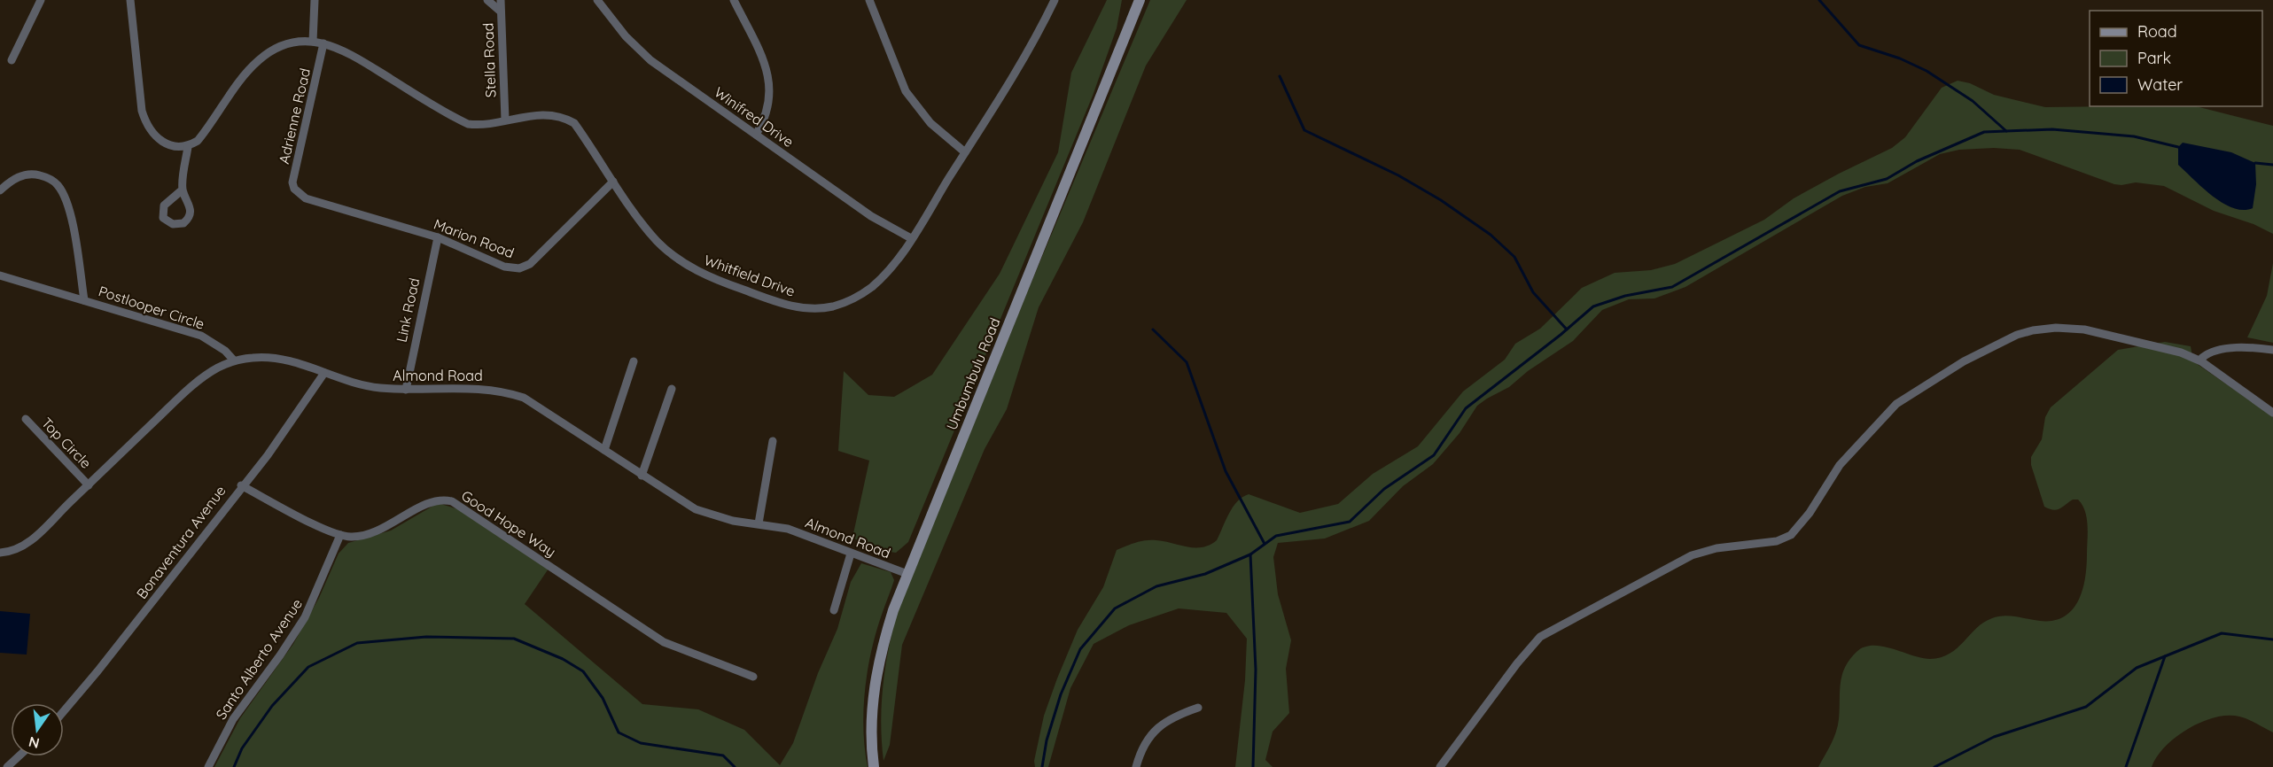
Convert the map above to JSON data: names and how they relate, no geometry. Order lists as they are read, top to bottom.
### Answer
{
  "streets": {
    "main road": ["Umbumbulu Road"],
    "street": [
      "Stella Road",
      "Adrienne Road",
      "Winifred Drive",
      "Marion Road",
      "Whitfield Drive",
      "Postlooper Circle",
      "Link Road",
      "Almond Road",
      "Top Circle",
      "Good Hope Way",
      "Bonaventura Avenue",
      "Santo Alberto Avenue"
    ]
  },
  "crossings": [
    ["Stella Road", "Whitfield Drive"],
    ["Adrienne Road", "Marion Road"],
    ["Adrienne Road", "Whitfield Drive"],
    ["Winifred Drive", "Whitfield Drive"],
    ["Marion Road", "Whitfield Drive"],
    ["Marion Road", "Link Road"],
    ["Postlooper Circle", "Almond Road"],
    ["Link Road", "Almond Road"],
    ["Umbumbulu Road", "Almond Road"],
    ["Almond Road", "Top Circle"],
    ["Almond Road", "Bonaventura Avenue"],
    ["Good Hope Way", "Bonaventura Avenue"],
    ["Good Hope Way", "Santo Alberto Avenue"]
  ],
  "legend": ["Road", "Park", "Water"],
  "north": "bottom"
}
